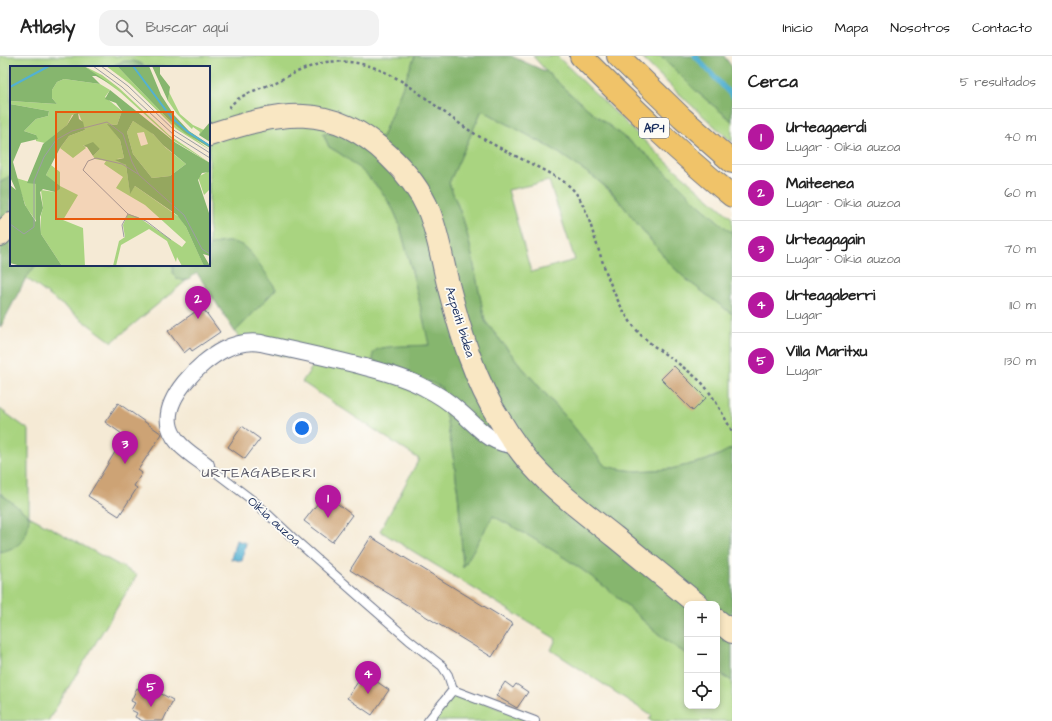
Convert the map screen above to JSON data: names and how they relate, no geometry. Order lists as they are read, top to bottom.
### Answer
{
  "streets": {
    "highway": ["AP-1"],
    "main road": ["Azpeiti bidea"],
    "street": ["Oikia auzoa"]
  },
  "crossings": [
    ["Azpeiti bidea", "Oikia auzoa"]
  ],
  "districts": ["URTEAGABERRI"],
  "page": {
    "header": "Atlasly",
    "search": "Buscar aquí",
    "nav": [
      "Inicio",
      "Mapa",
      "Nosotros",
      "Contacto"
    ],
    "heading": ["Cerca", "5 resultados"],
    "list": [
      {
        "mark": "1",
        "name": "Urteagaerdi",
        "note": "Lugar · Oikia auzoa",
        "value": "40 m"
      },
      {
        "mark": "2",
        "name": "Maiteenea",
        "note": "Lugar · Oikia auzoa",
        "value": "60 m"
      },
      {
        "mark": "3",
        "name": "Urteagagain",
        "note": "Lugar · Oikia auzoa",
        "value": "70 m"
      },
      {
        "mark": "4",
        "name": "Urteagaberri",
        "note": "Lugar",
        "value": "110 m"
      },
      {
        "mark": "5",
        "name": "Villa Maritxu",
        "note": "Lugar",
        "value": "130 m"
      }
    ],
    "pins": [
      "2",
      "3",
      "1",
      "4",
      "5"
    ],
    "map_buttons": ["+", "−"]
  }
}
